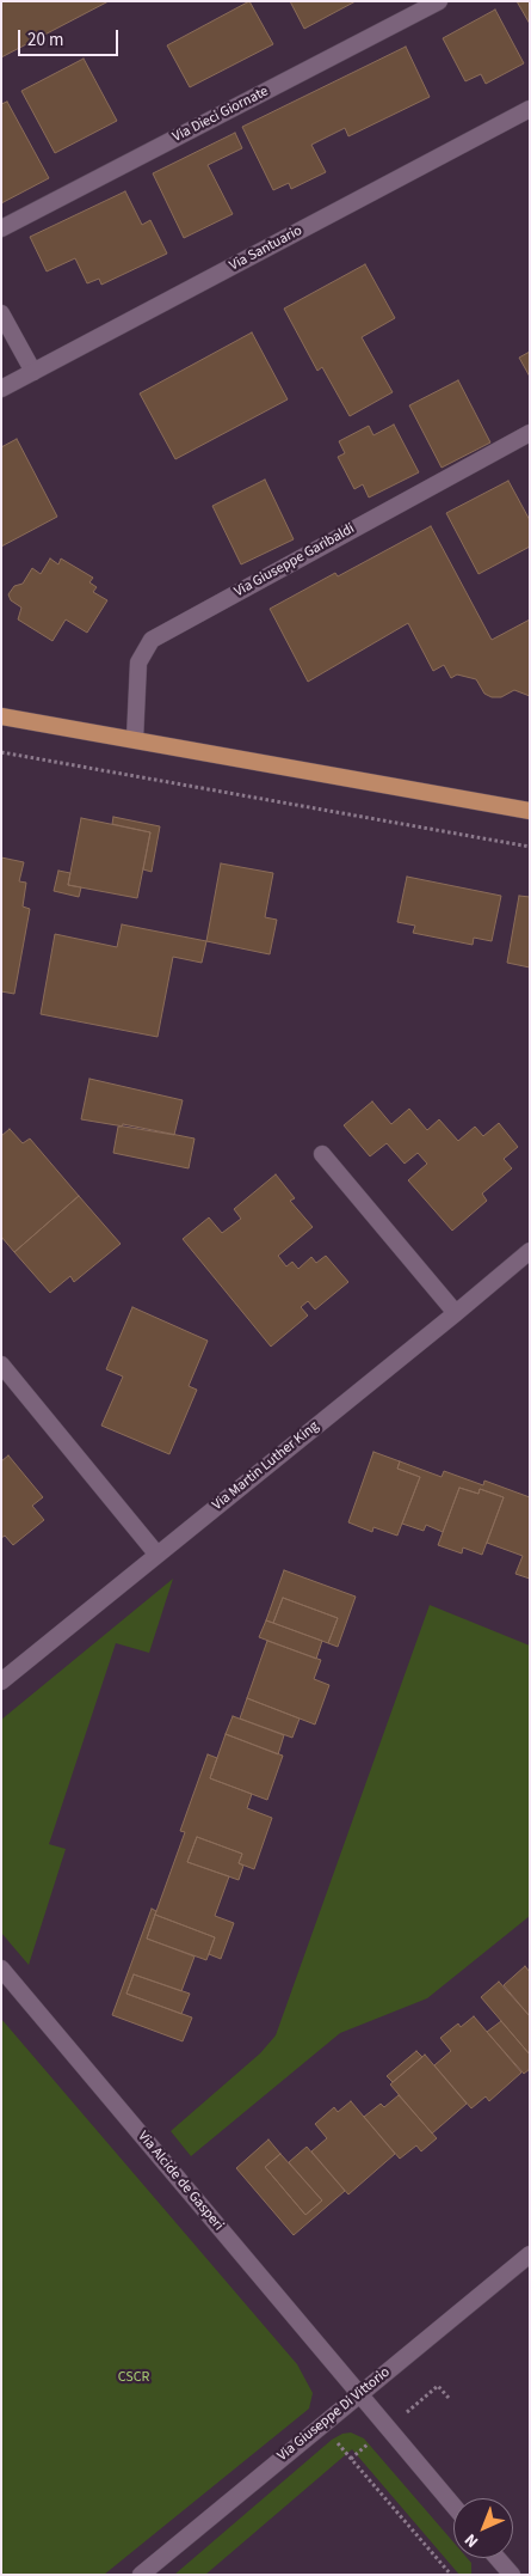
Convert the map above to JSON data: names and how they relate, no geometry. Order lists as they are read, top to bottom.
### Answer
{
  "streets": {
    "street": [
      "Via Dieci Giornate",
      "Via Santuario",
      "Via Giuseppe Garibaldi",
      "Via Martin Luther King",
      "Via Alcide de Gasperi",
      "Via Giuseppe Di Vittorio"
    ]
  },
  "crossings": [
    ["Via Alcide de Gasperi", "Via Giuseppe Di Vittorio"]
  ],
  "parks": ["CSCR"],
  "scale_bar": "20 m",
  "north": "bottom left"
}
